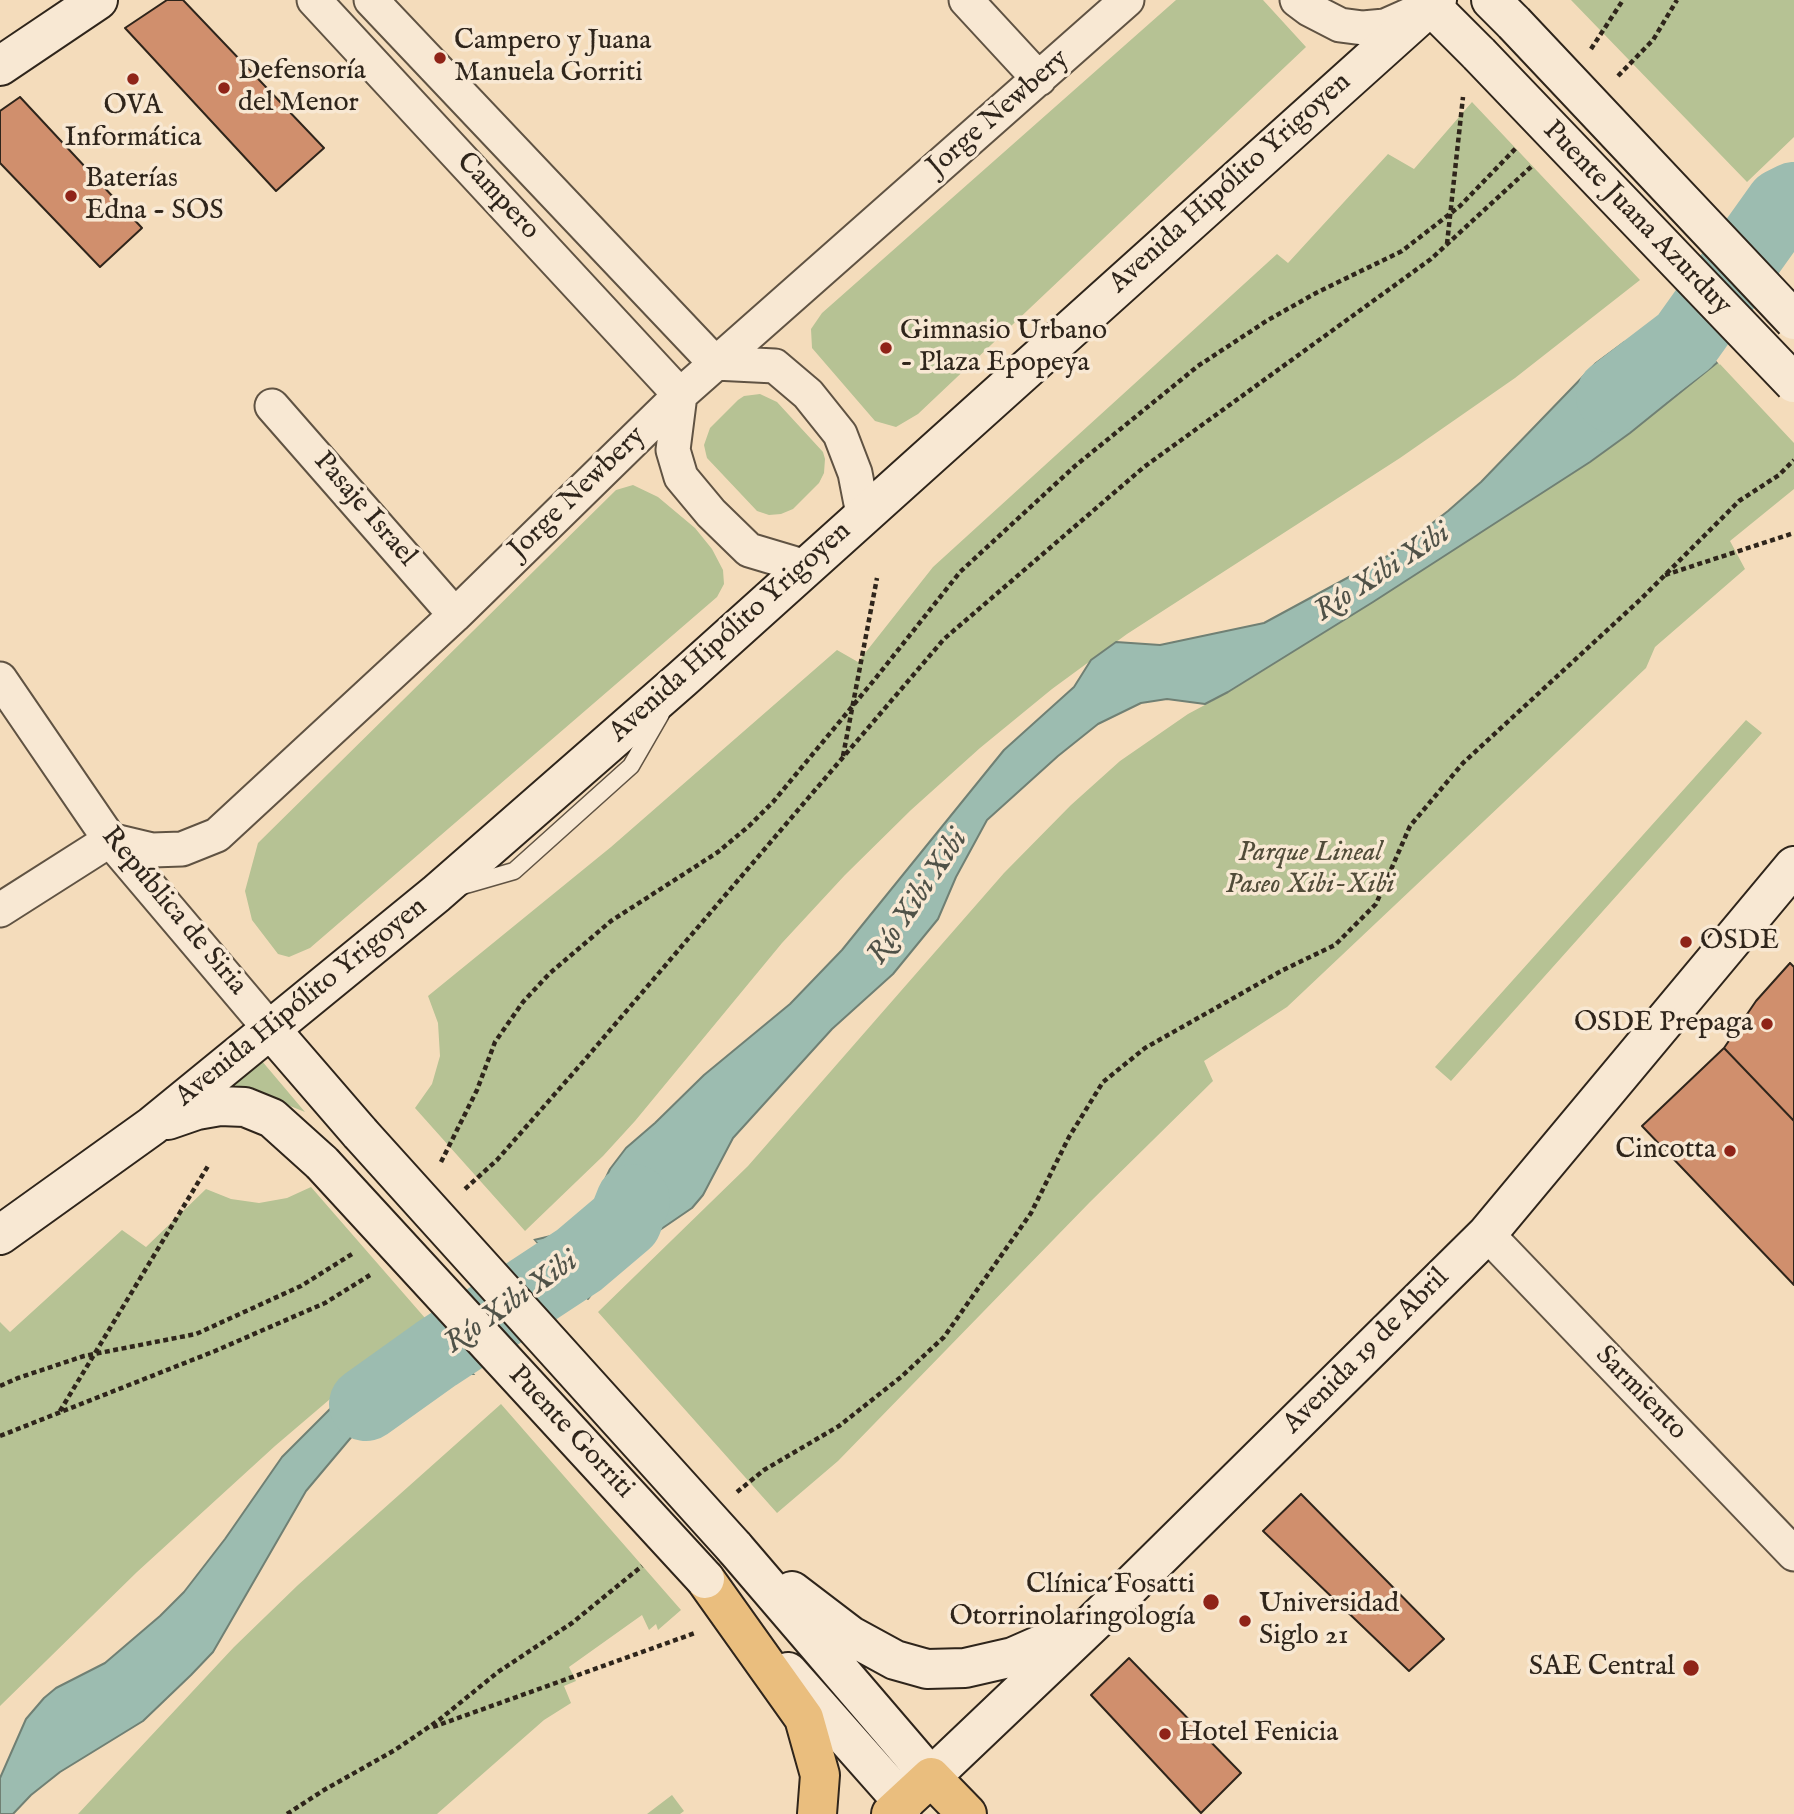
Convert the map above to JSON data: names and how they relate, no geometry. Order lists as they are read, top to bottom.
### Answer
{
  "streets": {
    "main road": [
      "Avenida Hipólito Yrigoyen",
      "Puente Juana Azurduy",
      "República de Siria",
      "Avenida 19 de Abril",
      "Puente Gorriti"
    ],
    "street": [
      "Jorge Newbery",
      "Campero",
      "Pasaje Israel",
      "Sarmiento"
    ]
  },
  "crossings": [
    ["Jorge Newbery", "Avenida Hipólito Yrigoyen"],
    ["Jorge Newbery", "Campero"],
    ["Jorge Newbery", "Pasaje Israel"],
    ["Jorge Newbery", "República de Siria"],
    ["Avenida Hipólito Yrigoyen", "Campero"],
    ["Avenida Hipólito Yrigoyen", "Puente Juana Azurduy"],
    ["Avenida Hipólito Yrigoyen", "República de Siria"],
    ["Avenida Hipólito Yrigoyen", "Puente Gorriti"],
    ["República de Siria", "Puente Gorriti"],
    ["Avenida 19 de Abril", "Sarmiento"],
    ["Avenida 19 de Abril", "Puente Gorriti"]
  ],
  "water": ["Río Xibi Xibi"],
  "parks": ["Parque Lineal Paseo Xibi-Xibi"],
  "places": [
    "Campero y Juana Manuela Gorriti",
    "OVA Informática",
    "Defensoría del Menor",
    "Baterías Edna - SOS",
    "Gimnasio Urbano - Plaza Epopeya",
    "OSDE",
    "OSDE Prepaga",
    "Cincotta",
    "Clínica Fosatti Otorrinolaringología",
    "Universidad Siglo 21",
    "SAE Central",
    "Hotel Fenicia"
  ]
}
